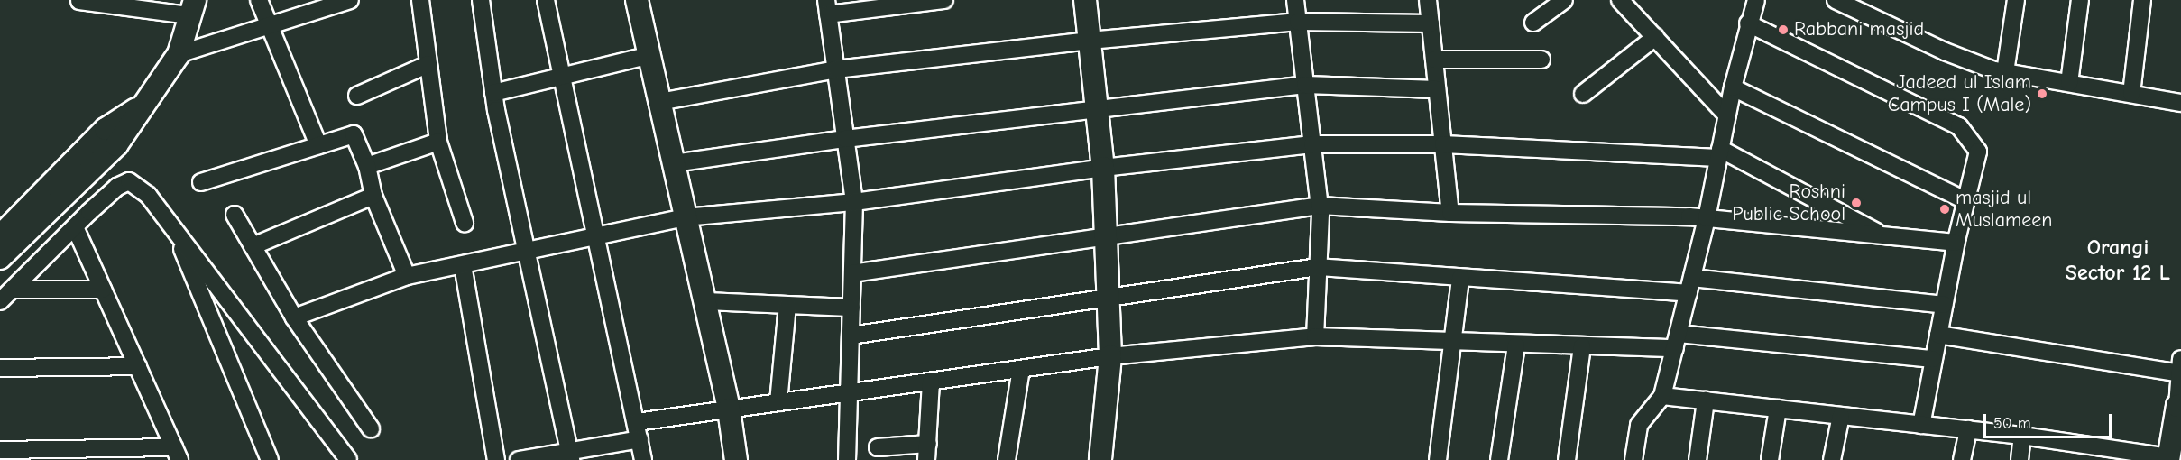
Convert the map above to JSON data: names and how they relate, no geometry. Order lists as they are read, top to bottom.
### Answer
{
  "districts": ["Orangi Sector 12 L"],
  "places": [
    "Rabbani masjid",
    "Jadeed ul Islam Campus I (Male)",
    "Roshni Public School",
    "masjid ul Muslameen"
  ],
  "scale_bar": "50 m"
}
